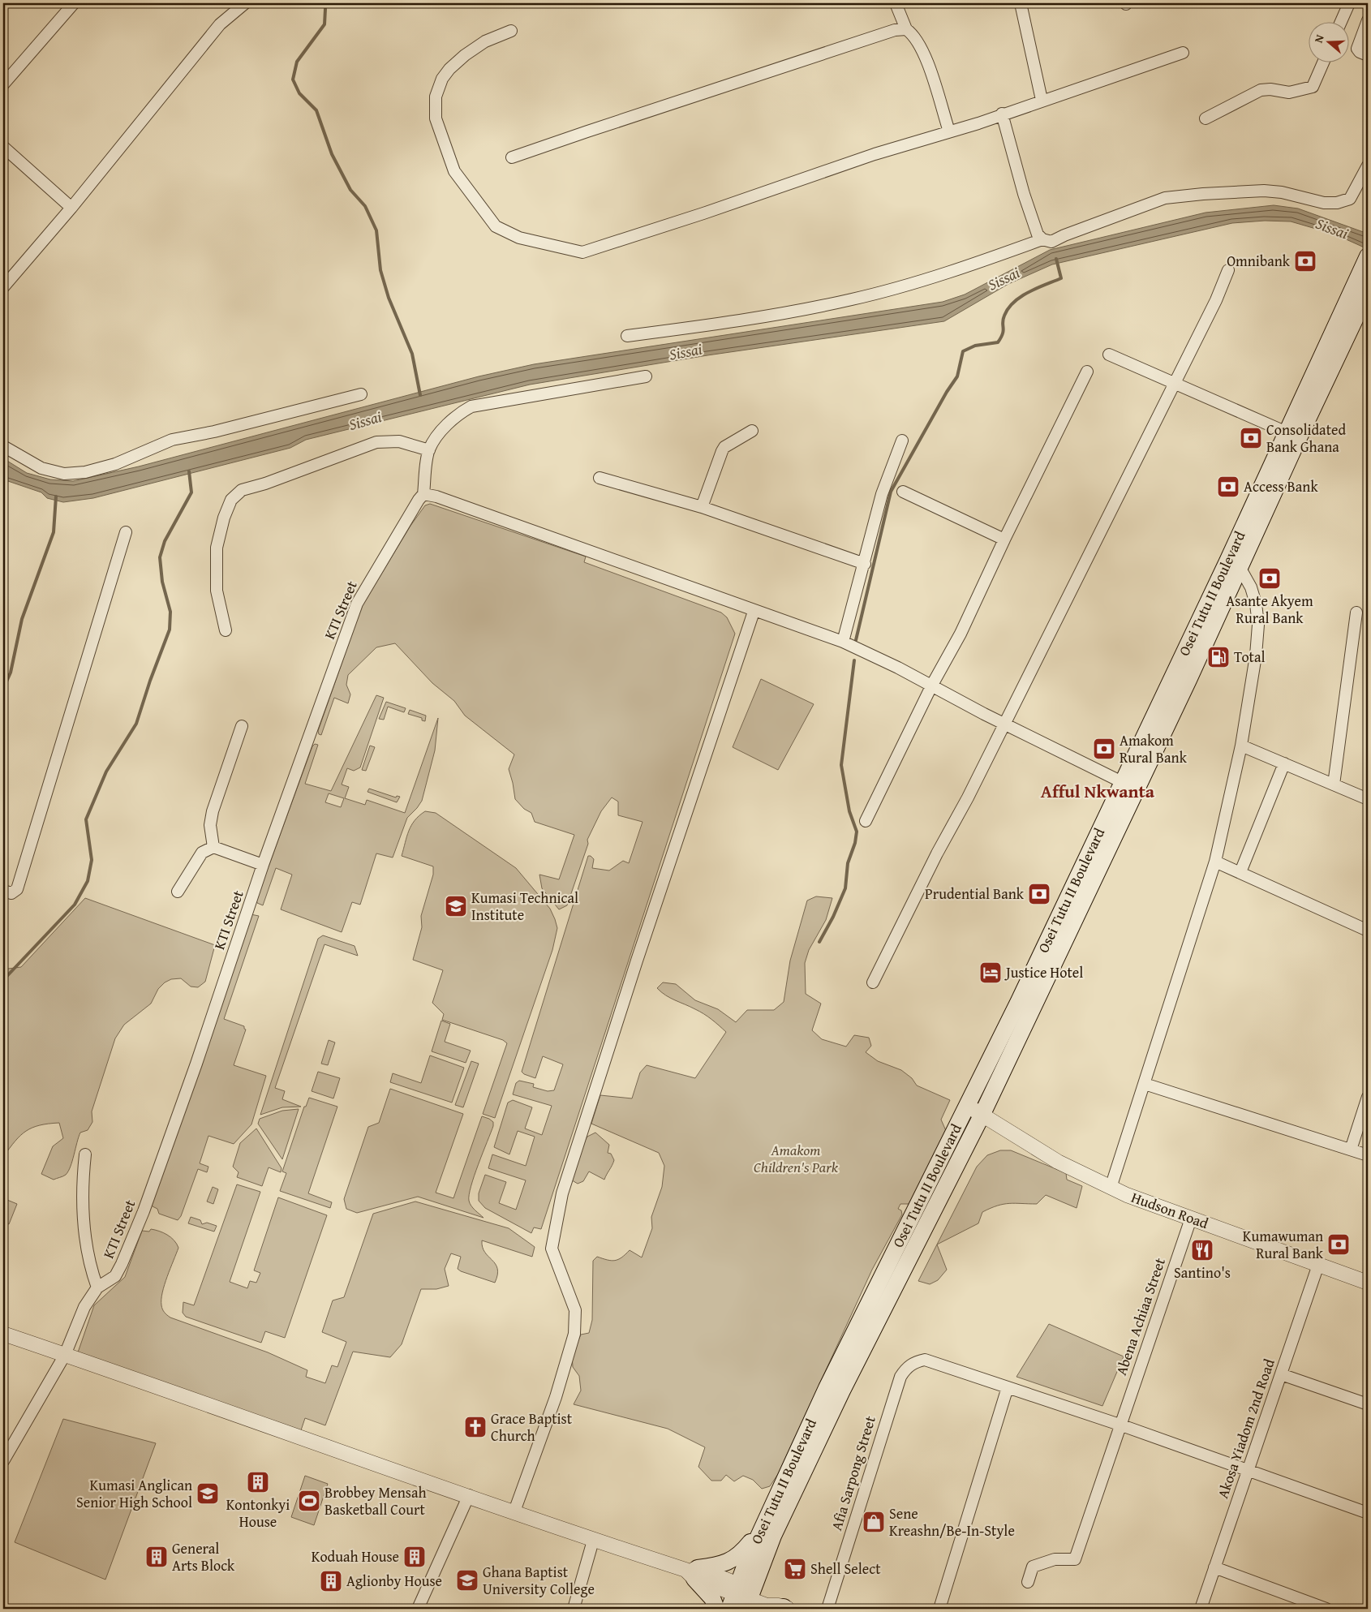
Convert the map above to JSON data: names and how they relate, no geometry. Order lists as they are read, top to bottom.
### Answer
{
  "streets": {
    "main road": ["Osei Tutu II Boulevard"],
    "street": [
      "KTI Street",
      "Hudson Road",
      "Abena Achiaa Street",
      "Akosa Yiadom 2nd Road",
      "Afia Sarpong Street"
    ]
  },
  "crossings": [
    ["Osei Tutu II Boulevard", "Hudson Road"],
    ["Hudson Road", "Abena Achiaa Street"],
    ["Hudson Road", "Akosa Yiadom 2nd Road"]
  ],
  "districts": ["Afful Nkwanta"],
  "water": ["Sissai"],
  "parks": ["Amakom Children's Park"],
  "places": {
    "bank": [
      "Omnibank",
      "Consolidated Bank Ghana",
      "Access Bank",
      "Asante Akyem Rural Bank",
      "Amakom Rural Bank",
      "Prudential Bank",
      "Kumawuman Rural Bank"
    ],
    "fuel station": ["Total"],
    "school or university": ["Kumasi Technical Institute", "Kumasi Anglican Senior High School", "Ghana Baptist University College"],
    "hotel": ["Justice Hotel"],
    "restaurant": ["Santino's"],
    "church": ["Grace Baptist Church"],
    "building": [
      "Kontonkyi House",
      "General Arts Block",
      "Koduah House",
      "Aglionby House"
    ],
    "sports": ["Brobbey Mensah Basketball Court"],
    "shop": ["Sene Kreashn/Be-In-Style"],
    "supermarket": ["Shell Select"]
  },
  "north": "left"
}
